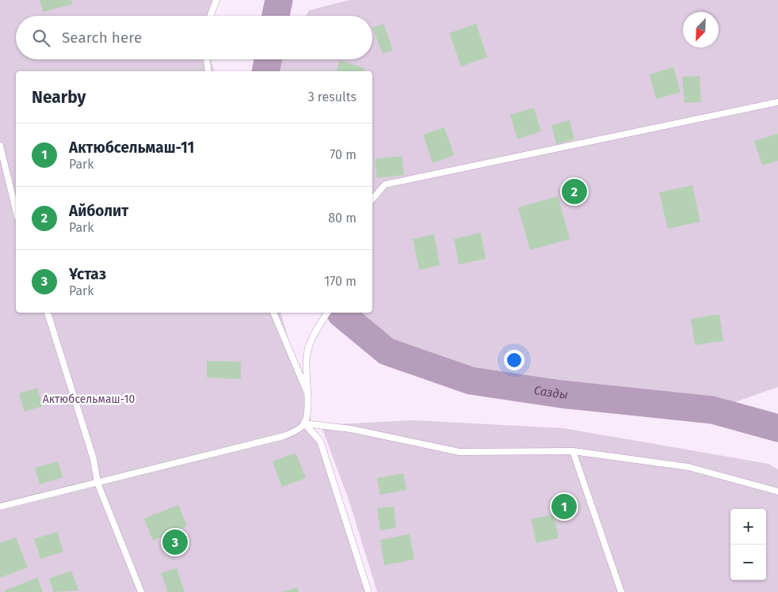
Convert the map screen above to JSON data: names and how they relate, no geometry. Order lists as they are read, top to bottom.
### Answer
{
  "water": ["Сазды"],
  "parks": ["Актюбсельмаш-10"],
  "north": "bottom left",
  "page": {
    "search": "Search here",
    "heading": ["Nearby", "3 results"],
    "list": [
      {
        "mark": "1",
        "name": "Актюбсельмаш-11",
        "note": "Park",
        "value": "70 m"
      },
      {
        "mark": "2",
        "name": "Айболит",
        "note": "Park",
        "value": "80 m"
      },
      {
        "mark": "3",
        "name": "Ұстаз",
        "note": "Park",
        "value": "170 m"
      }
    ],
    "pins": ["2", "1", "3"],
    "map_buttons": ["+", "−"]
  }
}
